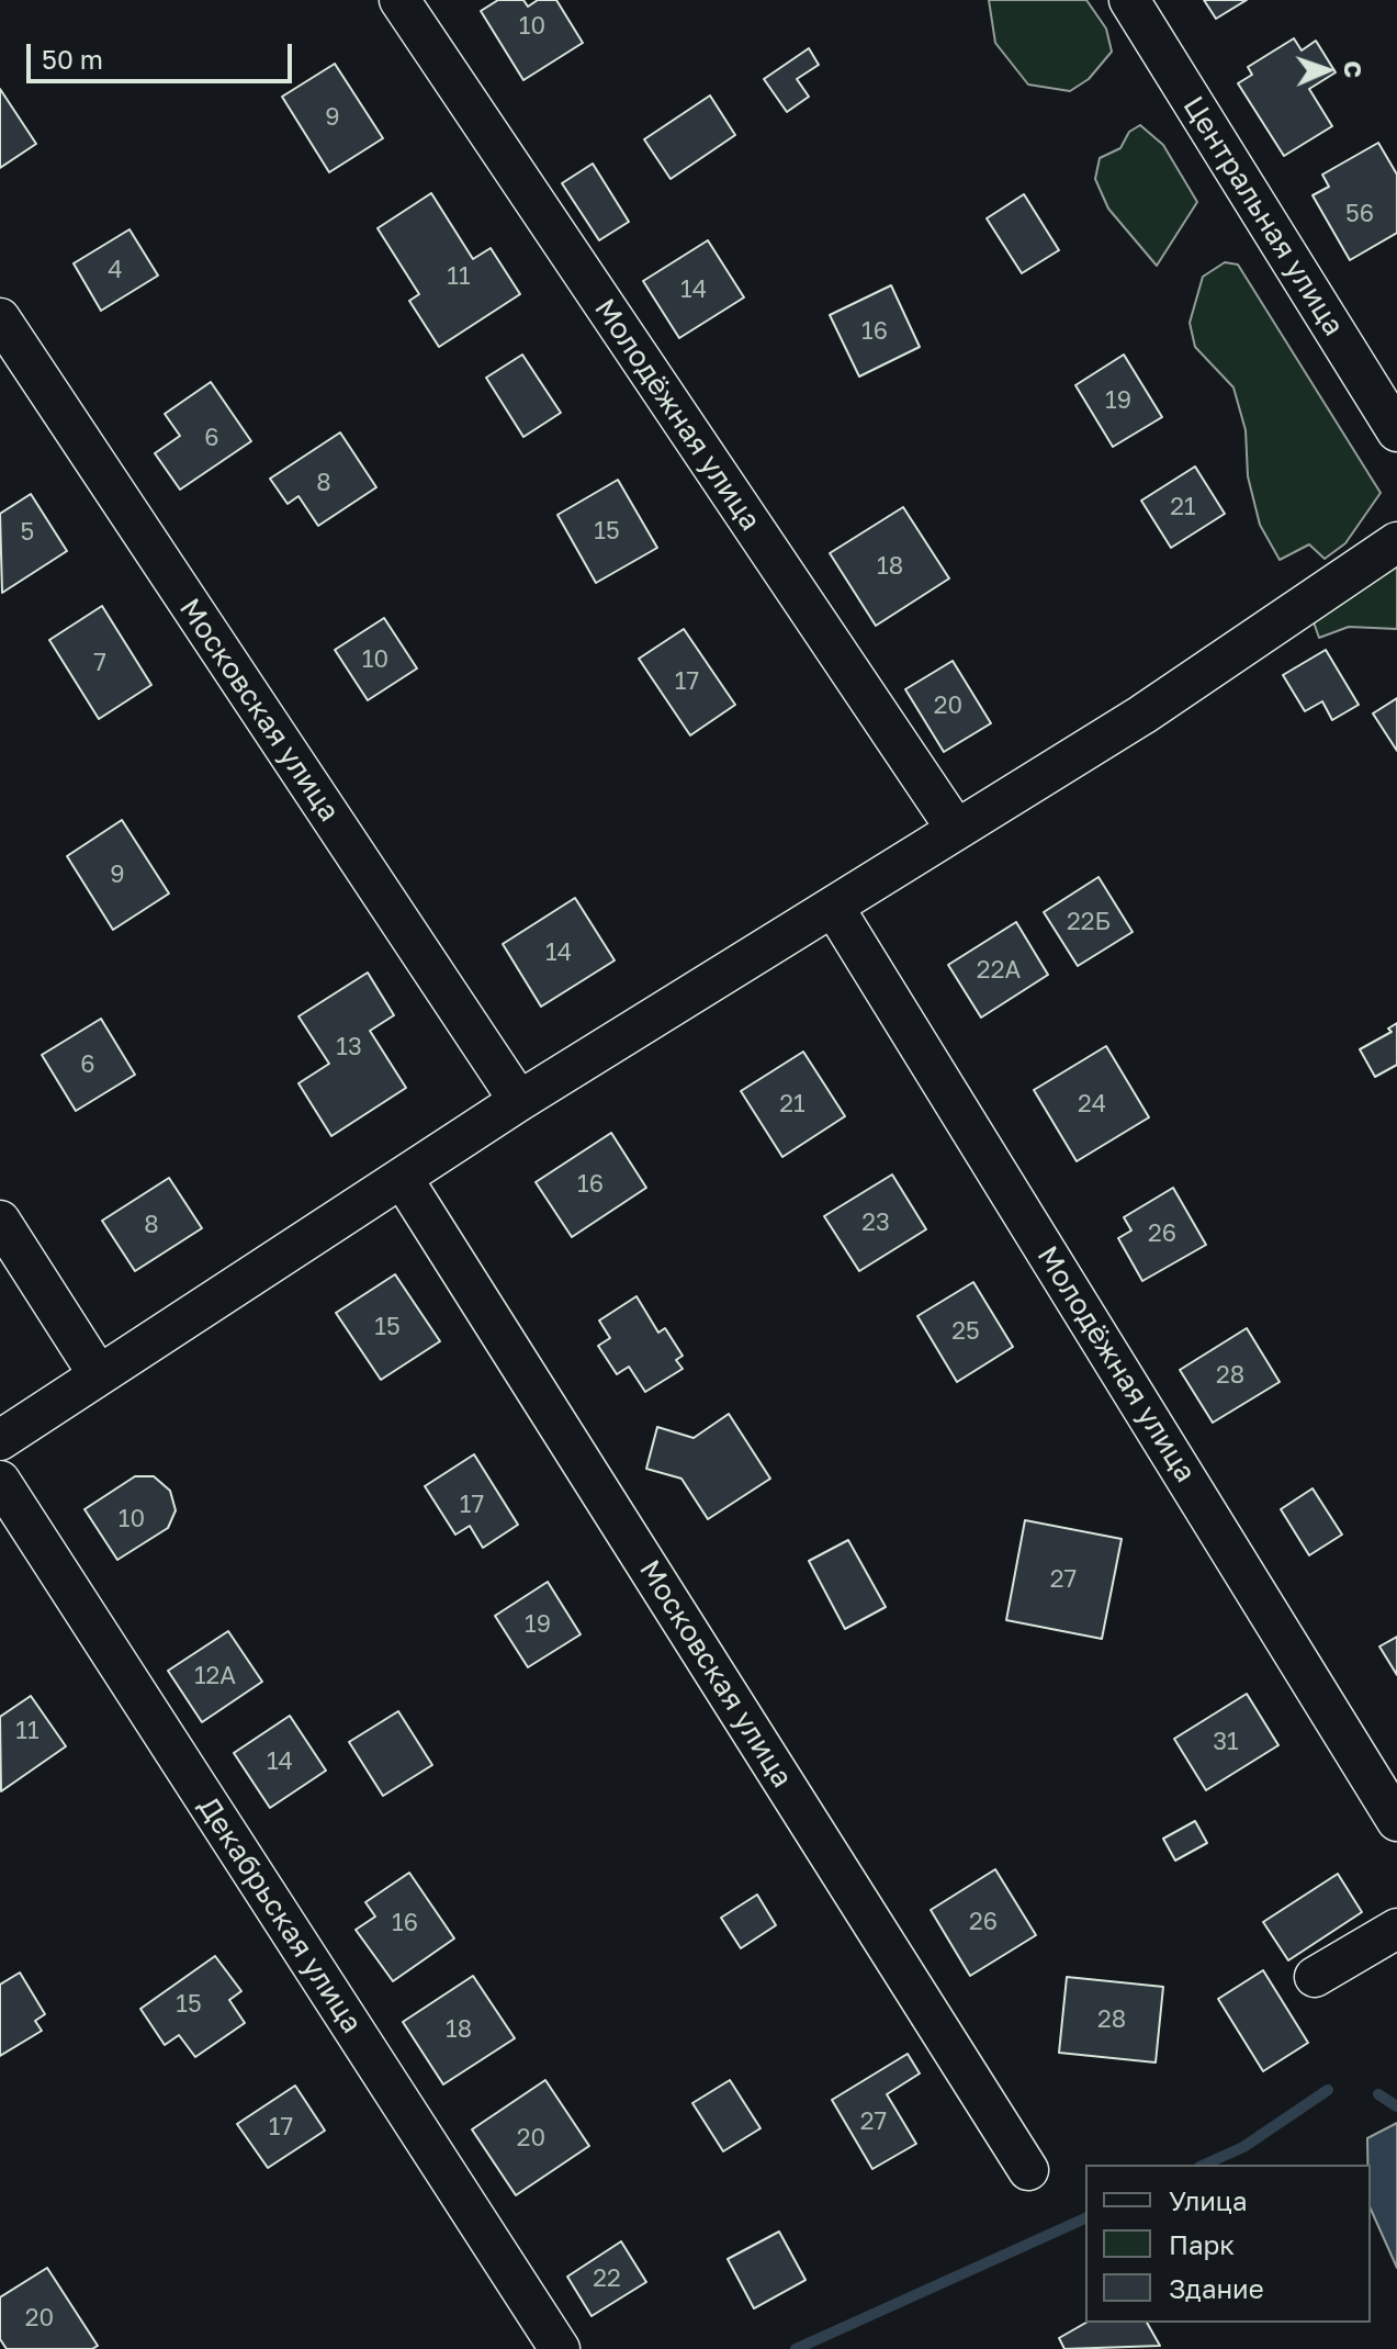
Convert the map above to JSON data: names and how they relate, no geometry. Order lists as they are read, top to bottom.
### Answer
{
  "streets": {
    "street": [
      "Центральная улица",
      "Молодёжная улица",
      "Московская улица",
      "Декабрьская улица"
    ]
  },
  "house_numbers": [
    "10",
    "9",
    "56",
    "4",
    "11",
    "14",
    "16",
    "19",
    "6",
    "8",
    "21",
    "15",
    "5",
    "18",
    "10",
    "7",
    "17",
    "20",
    "9",
    "22Б",
    "14",
    "22А",
    "13",
    "6",
    "21",
    "24",
    "16",
    "23",
    "8",
    "26",
    "15",
    "25",
    "28",
    "17",
    "10",
    "27",
    "19",
    "12А",
    "11",
    "31",
    "14",
    "26",
    "16",
    "15",
    "28",
    "18",
    "27",
    "17",
    "20",
    "22",
    "20"
  ],
  "legend": ["Улица", "Парк", "Здание"],
  "scale_bar": "50 m",
  "north": "right"
}
